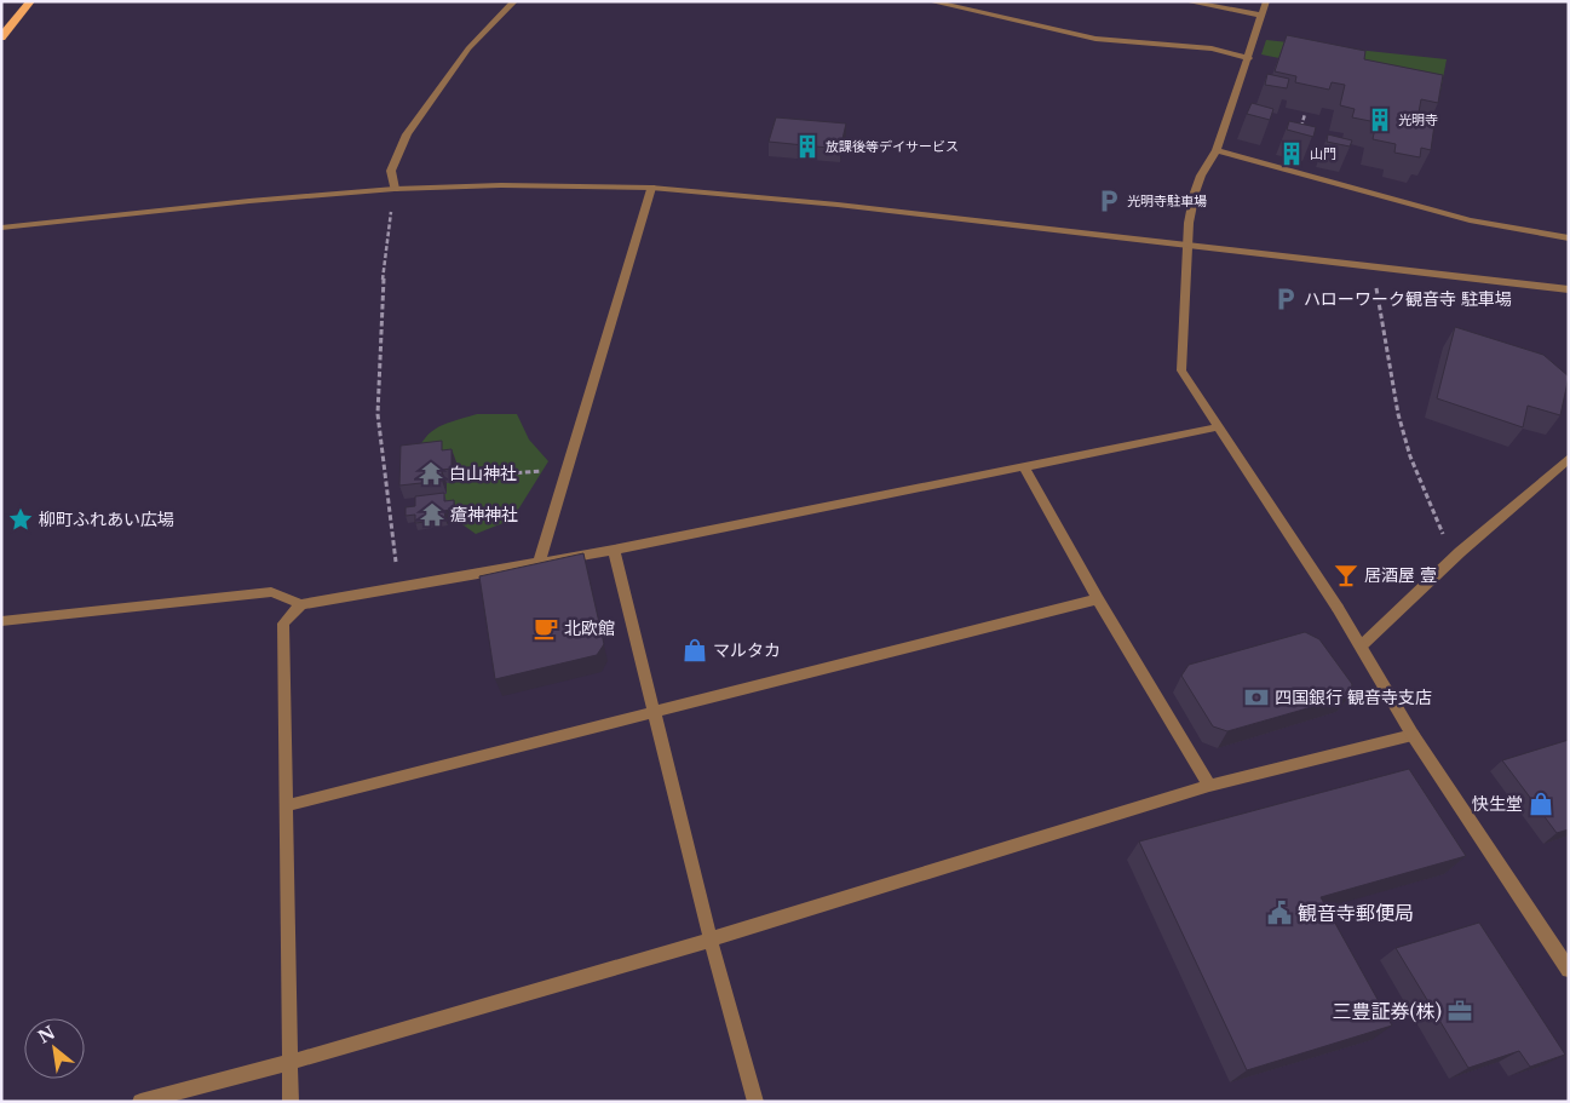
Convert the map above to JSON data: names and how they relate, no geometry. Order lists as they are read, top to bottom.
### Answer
{
  "places": {
    "building": ["光明寺", "放課後等デイサービス", "山門"],
    "parking": ["光明寺駐車場", "ハローワーク観音寺 駐車場"],
    "temple": ["白山神社", "瘡神神社"],
    "place": ["柳町ふれあい広場"],
    "bar": ["居酒屋 壹"],
    "cafe": ["北欧館"],
    "shop": ["マルタカ", "快生堂"],
    "bank": ["四国銀行 観音寺支店"],
    "public building": ["観音寺郵便局"],
    "office": ["三豊証券(株)"]
  },
  "north": "top left"
}
